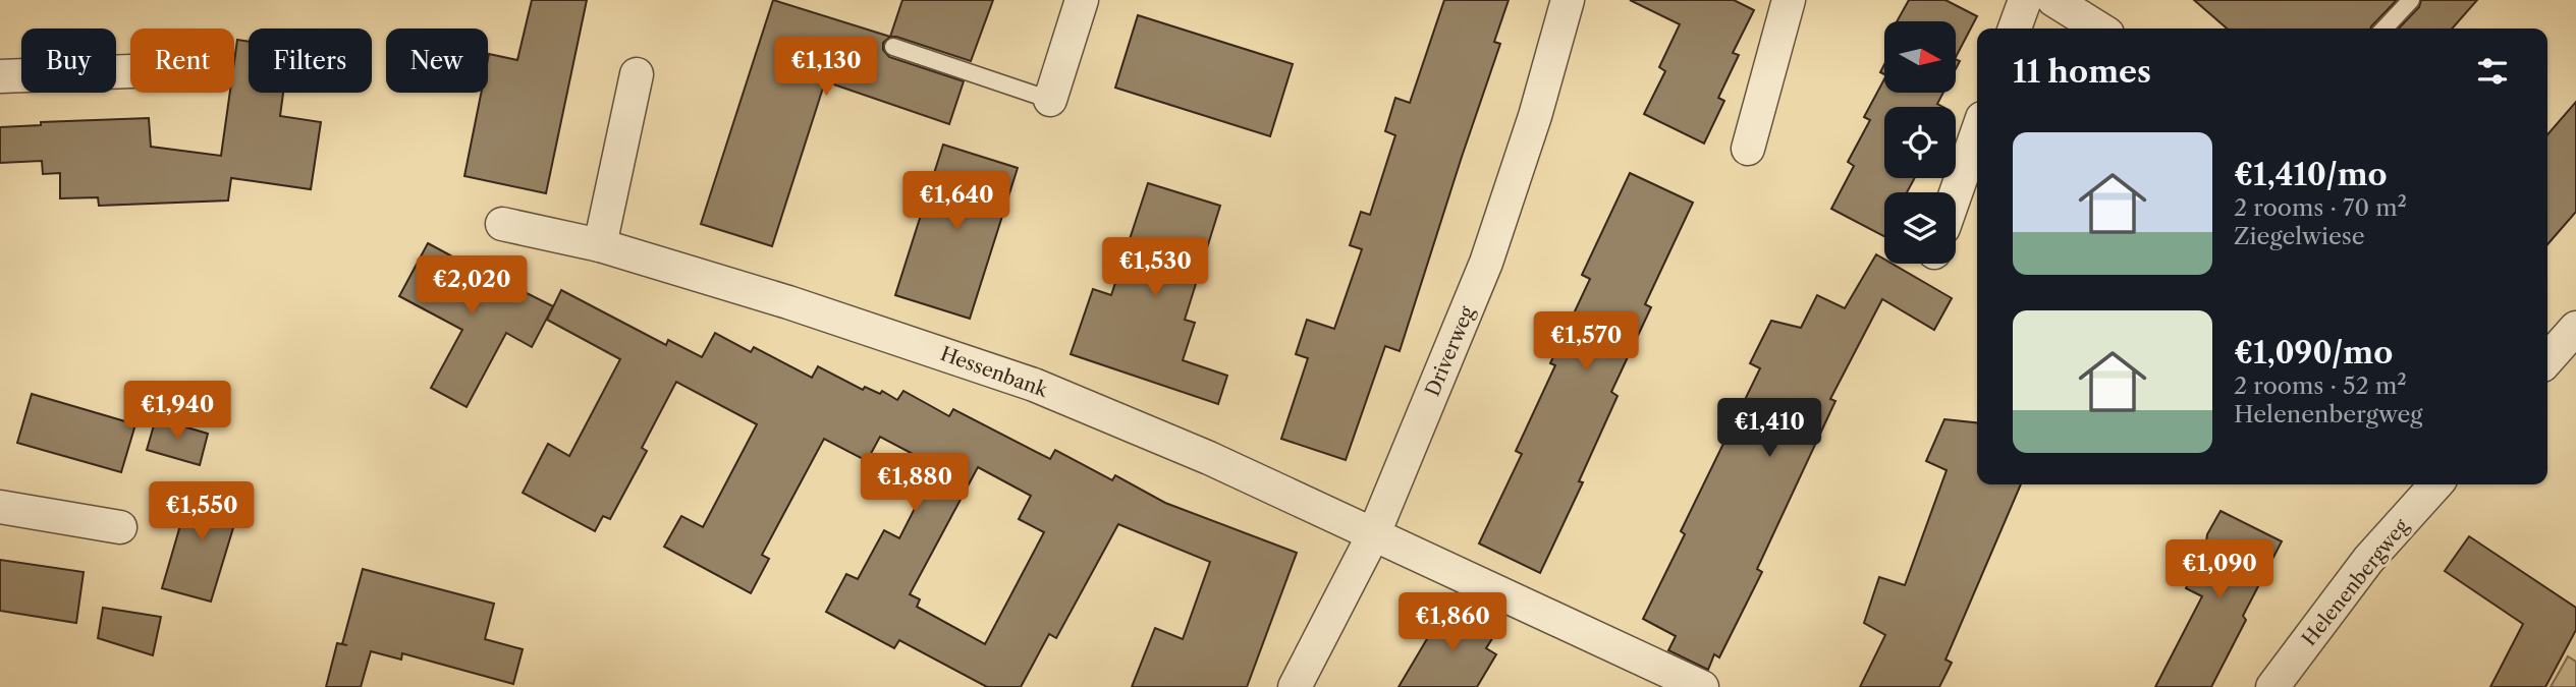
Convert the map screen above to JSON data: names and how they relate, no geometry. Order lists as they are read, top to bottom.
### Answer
{
  "streets": {
    "street": ["Driverweg", "Hessenbank", "Helenenbergweg"]
  },
  "crossings": [
    ["Driverweg", "Hessenbank"]
  ],
  "north": "right",
  "page": {
    "chip": [
      "Buy",
      "Rent",
      "Filters",
      "New"
    ],
    "heading": "11 homes",
    "price": [
      "€1,130",
      "€1,640",
      "€1,530",
      "€2,020",
      "€1,570",
      "€1,940",
      "€1,410",
      "€1,880",
      "€1,550",
      "€1,090",
      "€1,860"
    ],
    "list": [
      {
        "name": "€1,410/mo",
        "note": "2 rooms · 70 m² · Ziegelwiese"
      },
      {
        "name": "€1,090/mo",
        "note": "2 rooms · 52 m² · Helenenbergweg"
      }
    ]
  }
}
